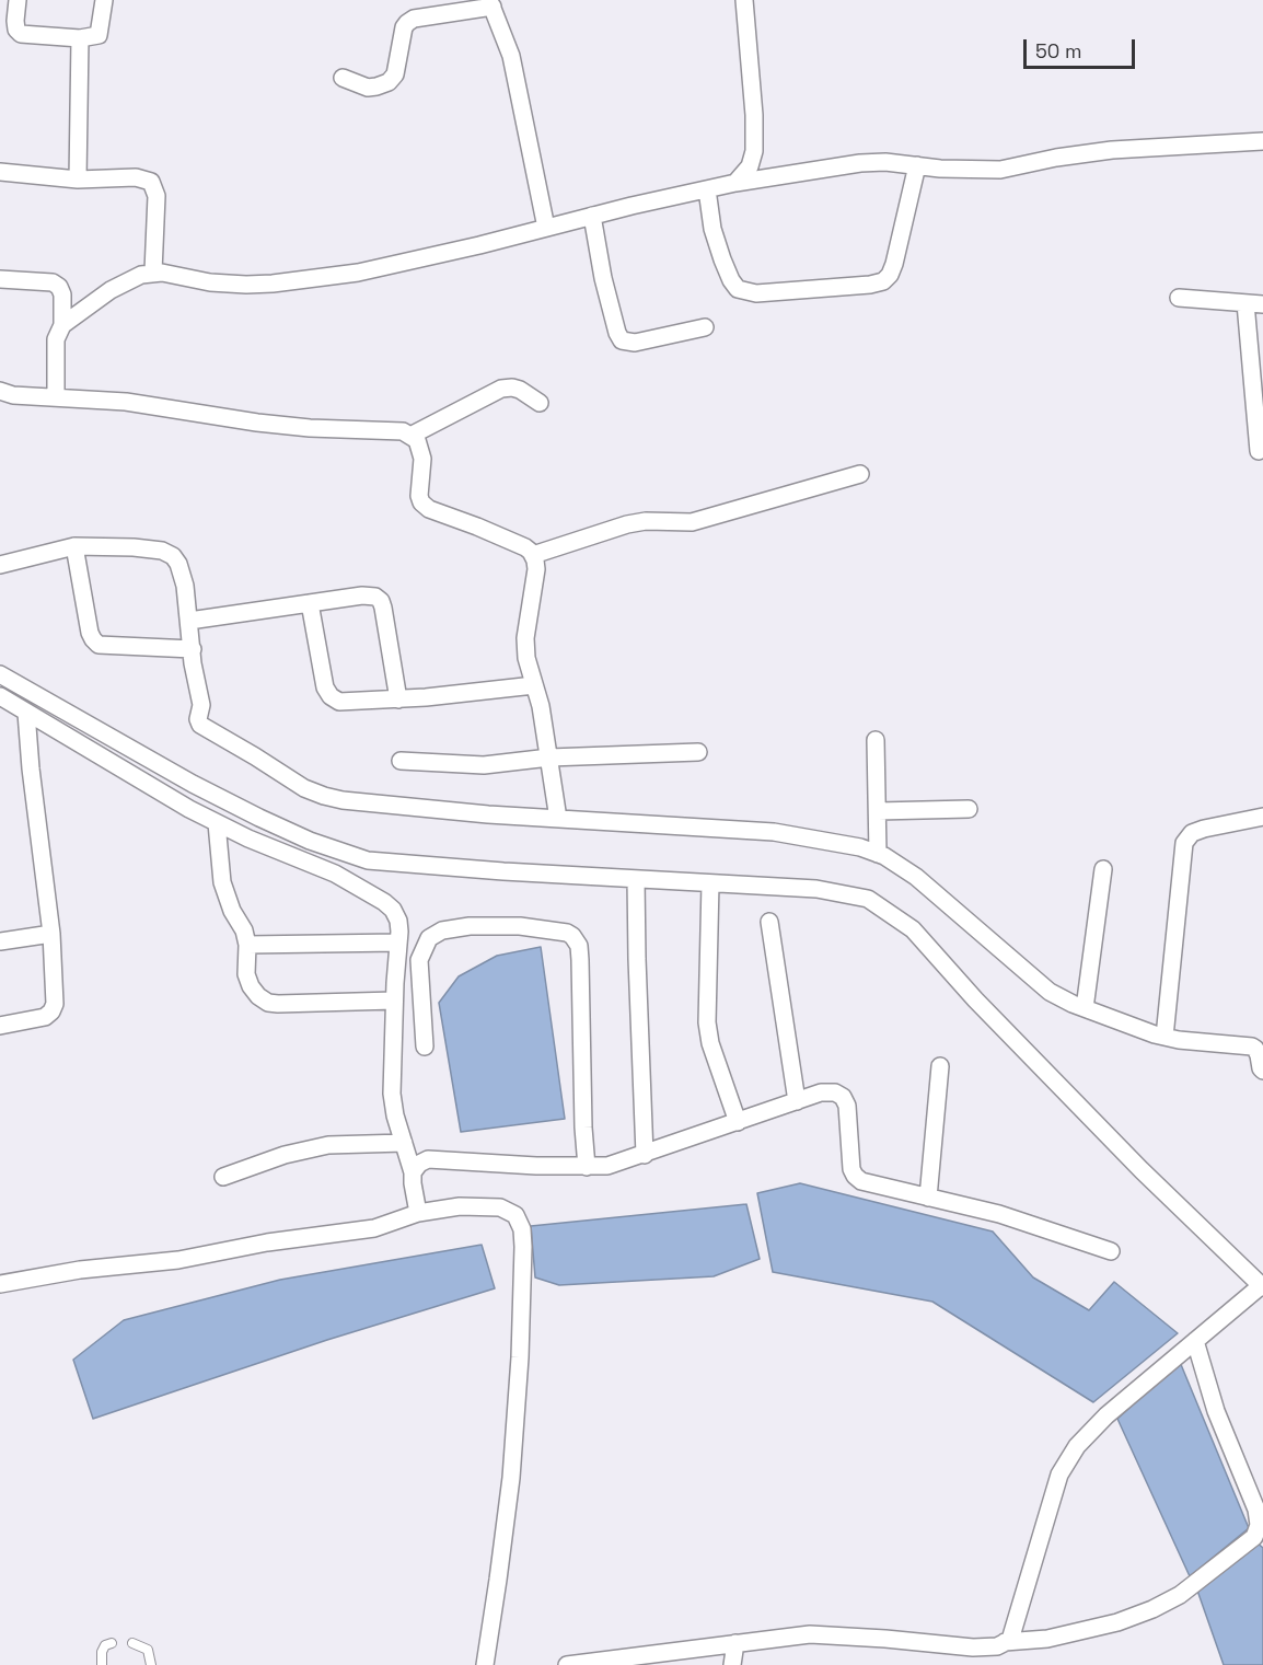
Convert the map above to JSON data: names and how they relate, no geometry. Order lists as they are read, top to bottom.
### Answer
{
  "scale_bar": "50 m"
}
